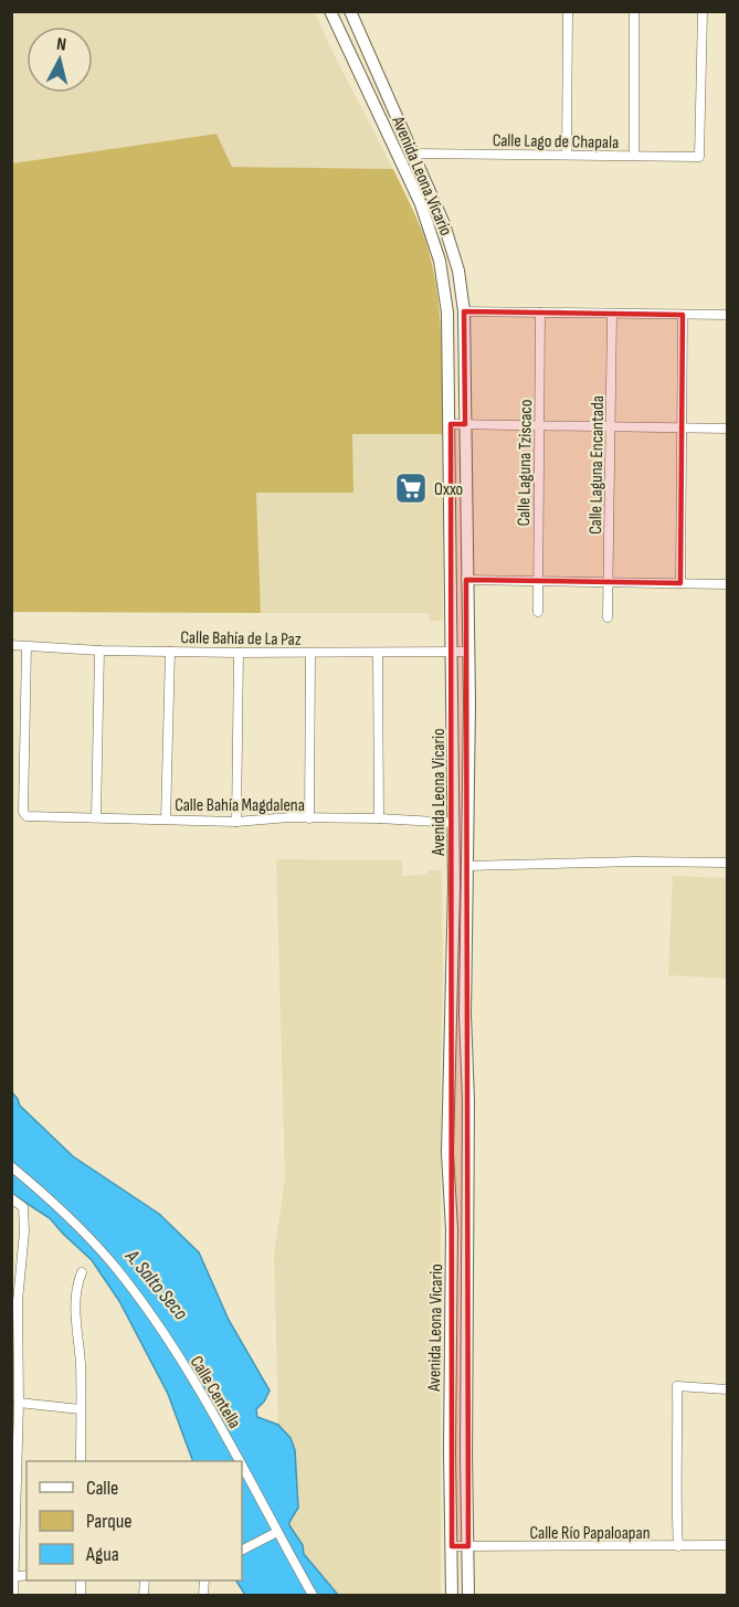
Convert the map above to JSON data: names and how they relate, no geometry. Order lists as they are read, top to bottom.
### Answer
{
  "streets": {
    "street": [
      "Calle Lago de Chapala",
      "Avenida Leona Vicario",
      "Calle Laguna Tziscaco",
      "Calle Laguna Encantada",
      "Calle Bahía de La Paz",
      "Calle Bahía Magdalena",
      "Calle Centella",
      "Calle Río Papaloapan"
    ]
  },
  "crossings": [
    ["Calle Lago de Chapala", "Avenida Leona Vicario"],
    ["Avenida Leona Vicario", "Calle Bahía de La Paz"],
    ["Avenida Leona Vicario", "Calle Bahía Magdalena"],
    ["Avenida Leona Vicario", "Calle Río Papaloapan"],
    ["Calle Bahía de La Paz", "Calle Bahía Magdalena"]
  ],
  "water": ["A. Salto Seco"],
  "places": {
    "supermarket": ["Oxxo"]
  },
  "legend": ["Calle", "Parque", "Agua"],
  "north": "top"
}
